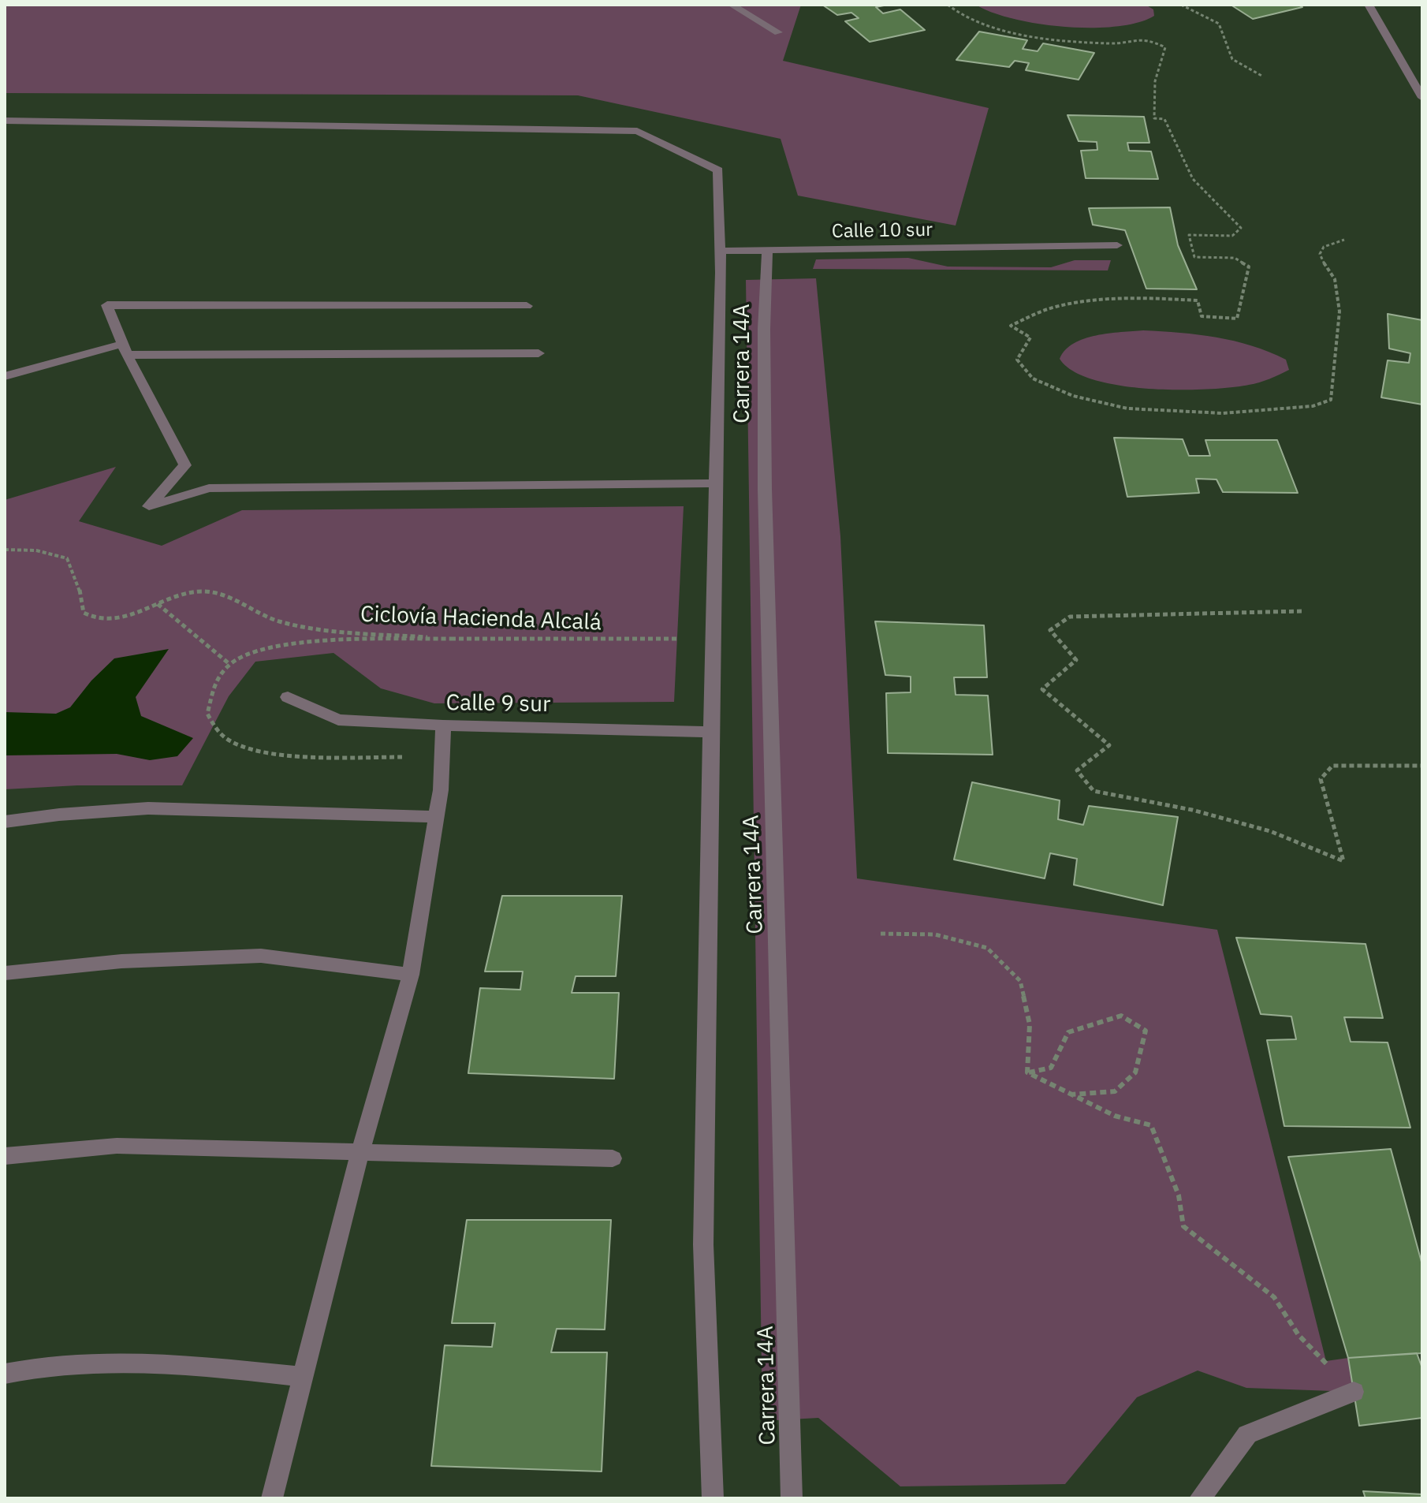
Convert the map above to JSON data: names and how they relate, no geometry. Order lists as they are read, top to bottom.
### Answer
{
  "streets": {
    "street": ["Calle 10 sur", "Carrera 14A", "Calle 9 sur"],
    "path": ["Ciclovía Hacienda Alcalá"]
  },
  "crossings": [
    ["Calle 10 sur", "Carrera 14A"],
    ["Carrera 14A", "Ciclovía Hacienda Alcalá"],
    ["Carrera 14A", "Calle 9 sur"]
  ]
}
